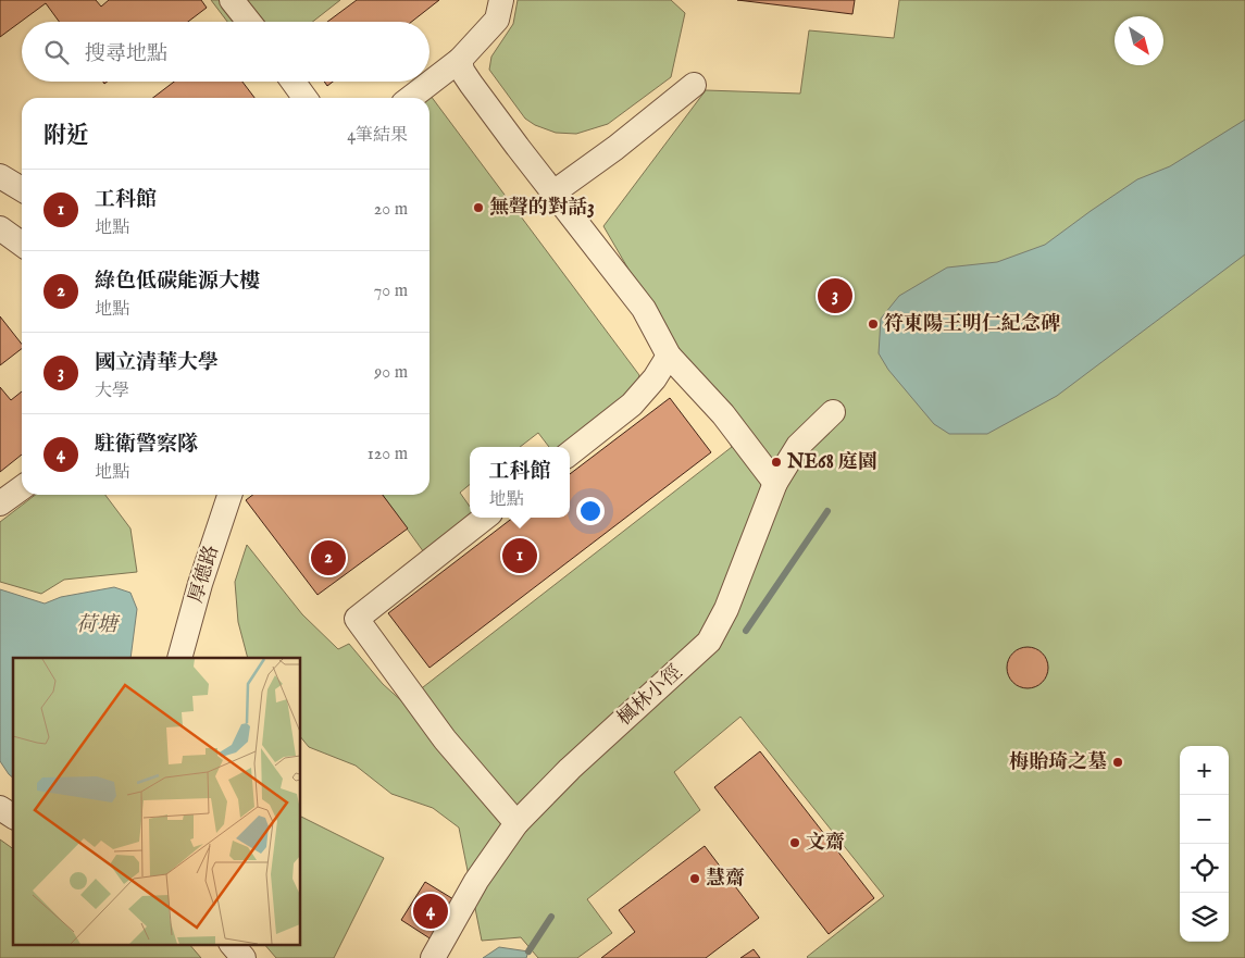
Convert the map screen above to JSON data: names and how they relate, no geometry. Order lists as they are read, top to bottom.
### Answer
{
  "streets": {
    "lane": ["厚德路", "楓林小徑"]
  },
  "water": ["荷塘"],
  "places": [
    "無聲的對話3",
    "符東陽王明仁紀念碑",
    "NE68 庭園",
    "梅貽琦之墓",
    "文齋",
    "慧齋"
  ],
  "north": "bottom right",
  "page": {
    "search": "搜尋地點",
    "heading": ["附近", "4筆結果"],
    "list": [
      {
        "mark": "1",
        "name": "工科館",
        "note": "地點",
        "value": "20 m"
      },
      {
        "mark": "2",
        "name": "綠色低碳能源大樓",
        "note": "地點",
        "value": "70 m"
      },
      {
        "mark": "3",
        "name": "國立清華大學",
        "note": "大學",
        "value": "90 m"
      },
      {
        "mark": "4",
        "name": "駐衛警察隊",
        "note": "地點",
        "value": "120 m"
      }
    ],
    "pins": [
      "3",
      "1",
      "2",
      "4"
    ],
    "popup": ["工科館", "地點"],
    "map_buttons": ["+", "−"]
  }
}
